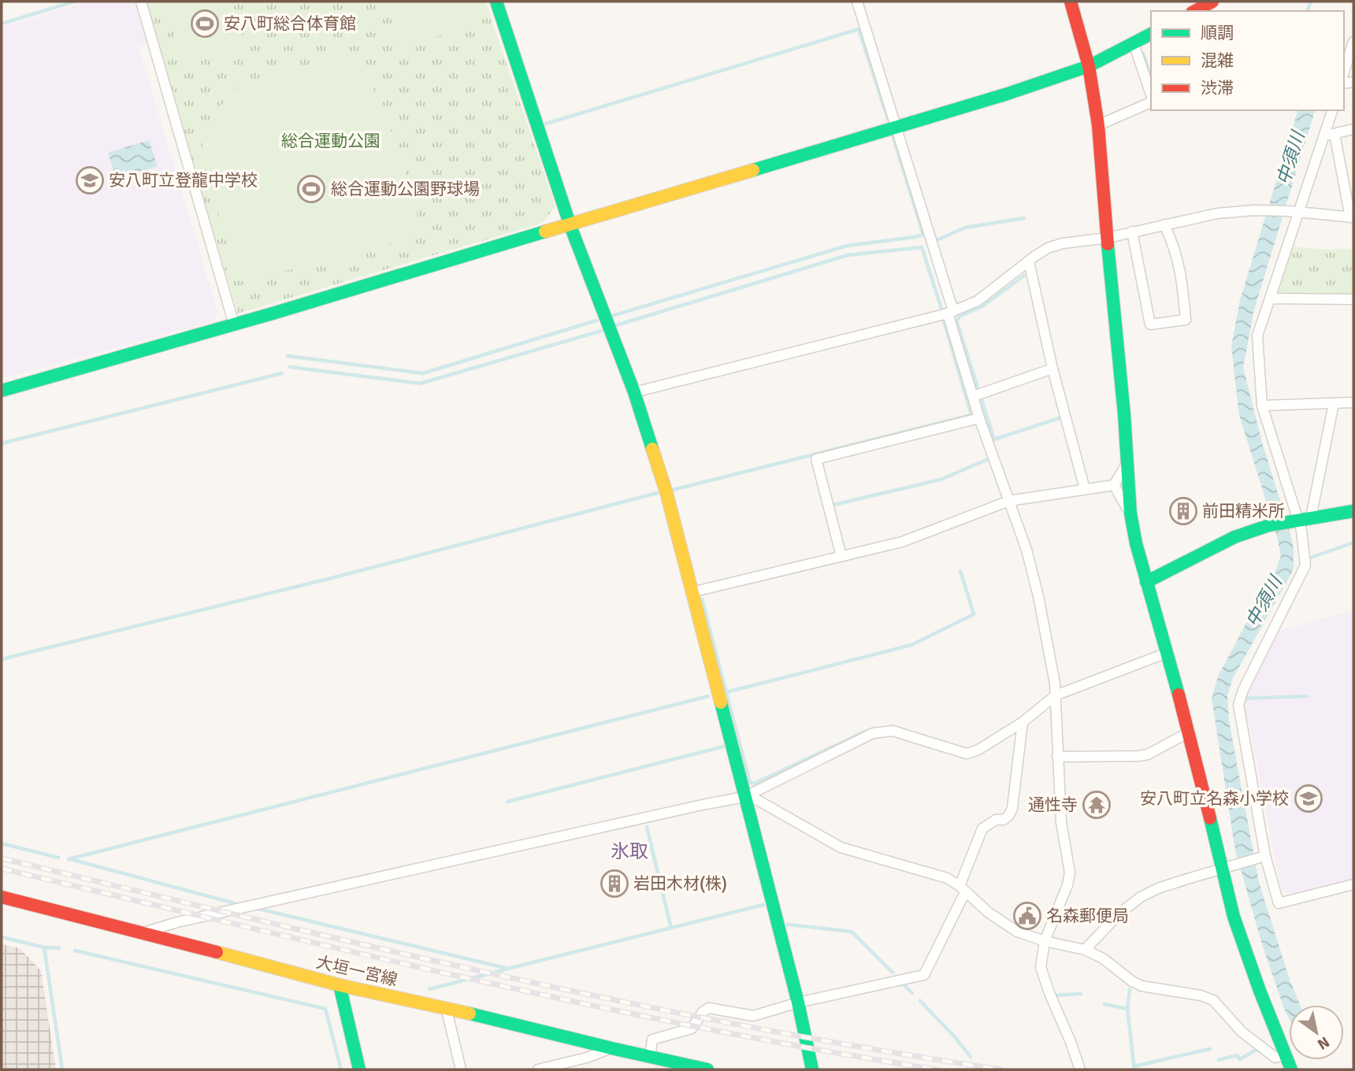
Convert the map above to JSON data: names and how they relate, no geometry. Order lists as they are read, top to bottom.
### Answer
{
  "streets": {
    "street": ["大垣一宮線"]
  },
  "districts": ["氷取"],
  "water": ["中須川"],
  "parks": ["総合運動公園"],
  "places": {
    "sports": ["安八町総合体育館", "総合運動公園野球場"],
    "school or university": ["安八町立登龍中学校", "安八町立名森小学校"],
    "building": ["前田精米所", "岩田木材(株)"],
    "temple": ["通性寺"],
    "public building": ["名森郵便局"]
  },
  "legend": ["順調", "混雑", "渋滞"],
  "north": "bottom right"
}
